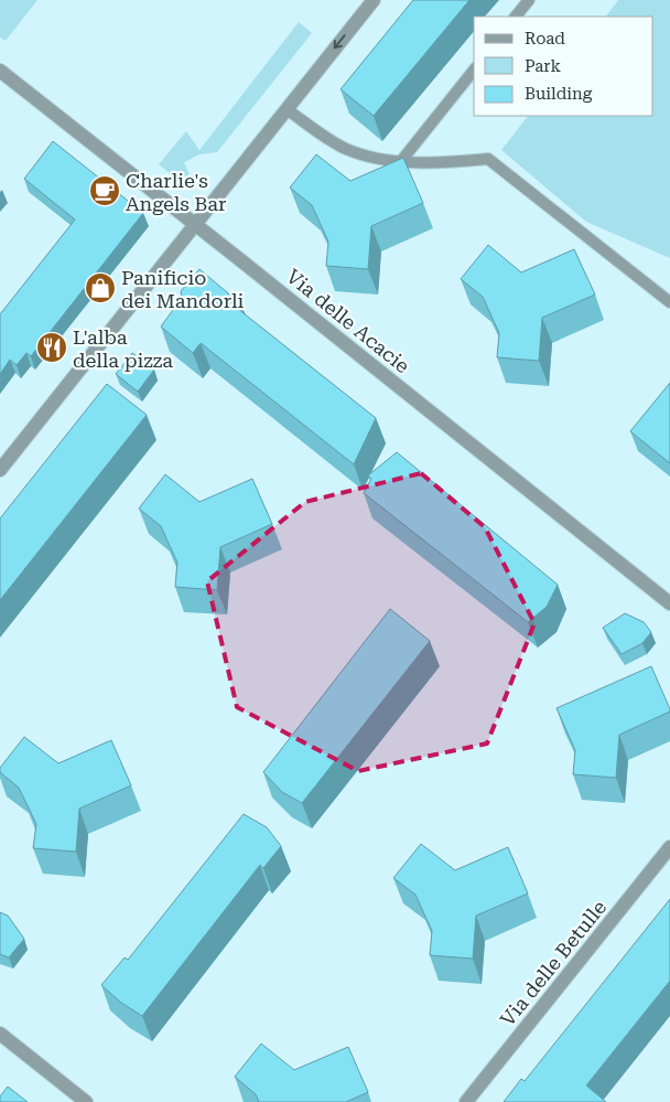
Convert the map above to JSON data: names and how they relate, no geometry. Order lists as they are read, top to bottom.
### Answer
{
  "streets": {
    "street": ["Via delle Acacie", "Via delle Betulle"]
  },
  "places": {
    "cafe": ["Charlie's Angels Bar"],
    "shop": ["Panificio dei Mandorli"],
    "restaurant": ["L'alba della pizza"]
  },
  "legend": ["Road", "Park", "Building"]
}
